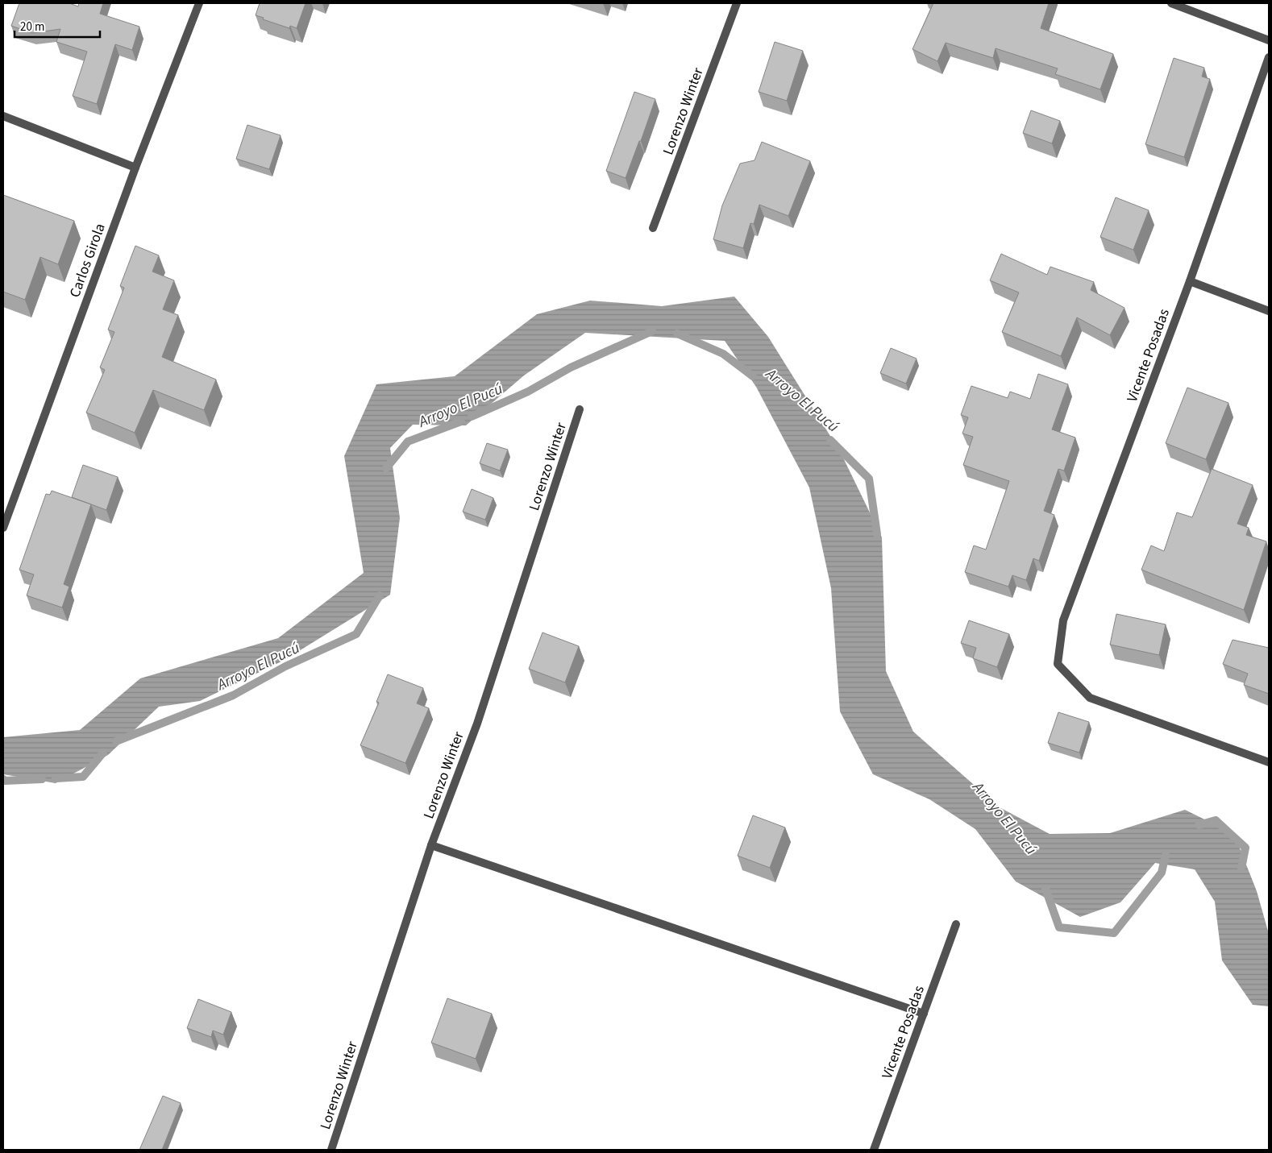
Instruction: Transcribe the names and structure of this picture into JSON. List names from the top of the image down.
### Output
{
  "streets": {
    "street": ["Lorenzo Winter", "Carlos Girola", "Vicente Posadas"]
  },
  "water": ["Arroyo El Pucú"],
  "scale_bar": "20 m"
}
